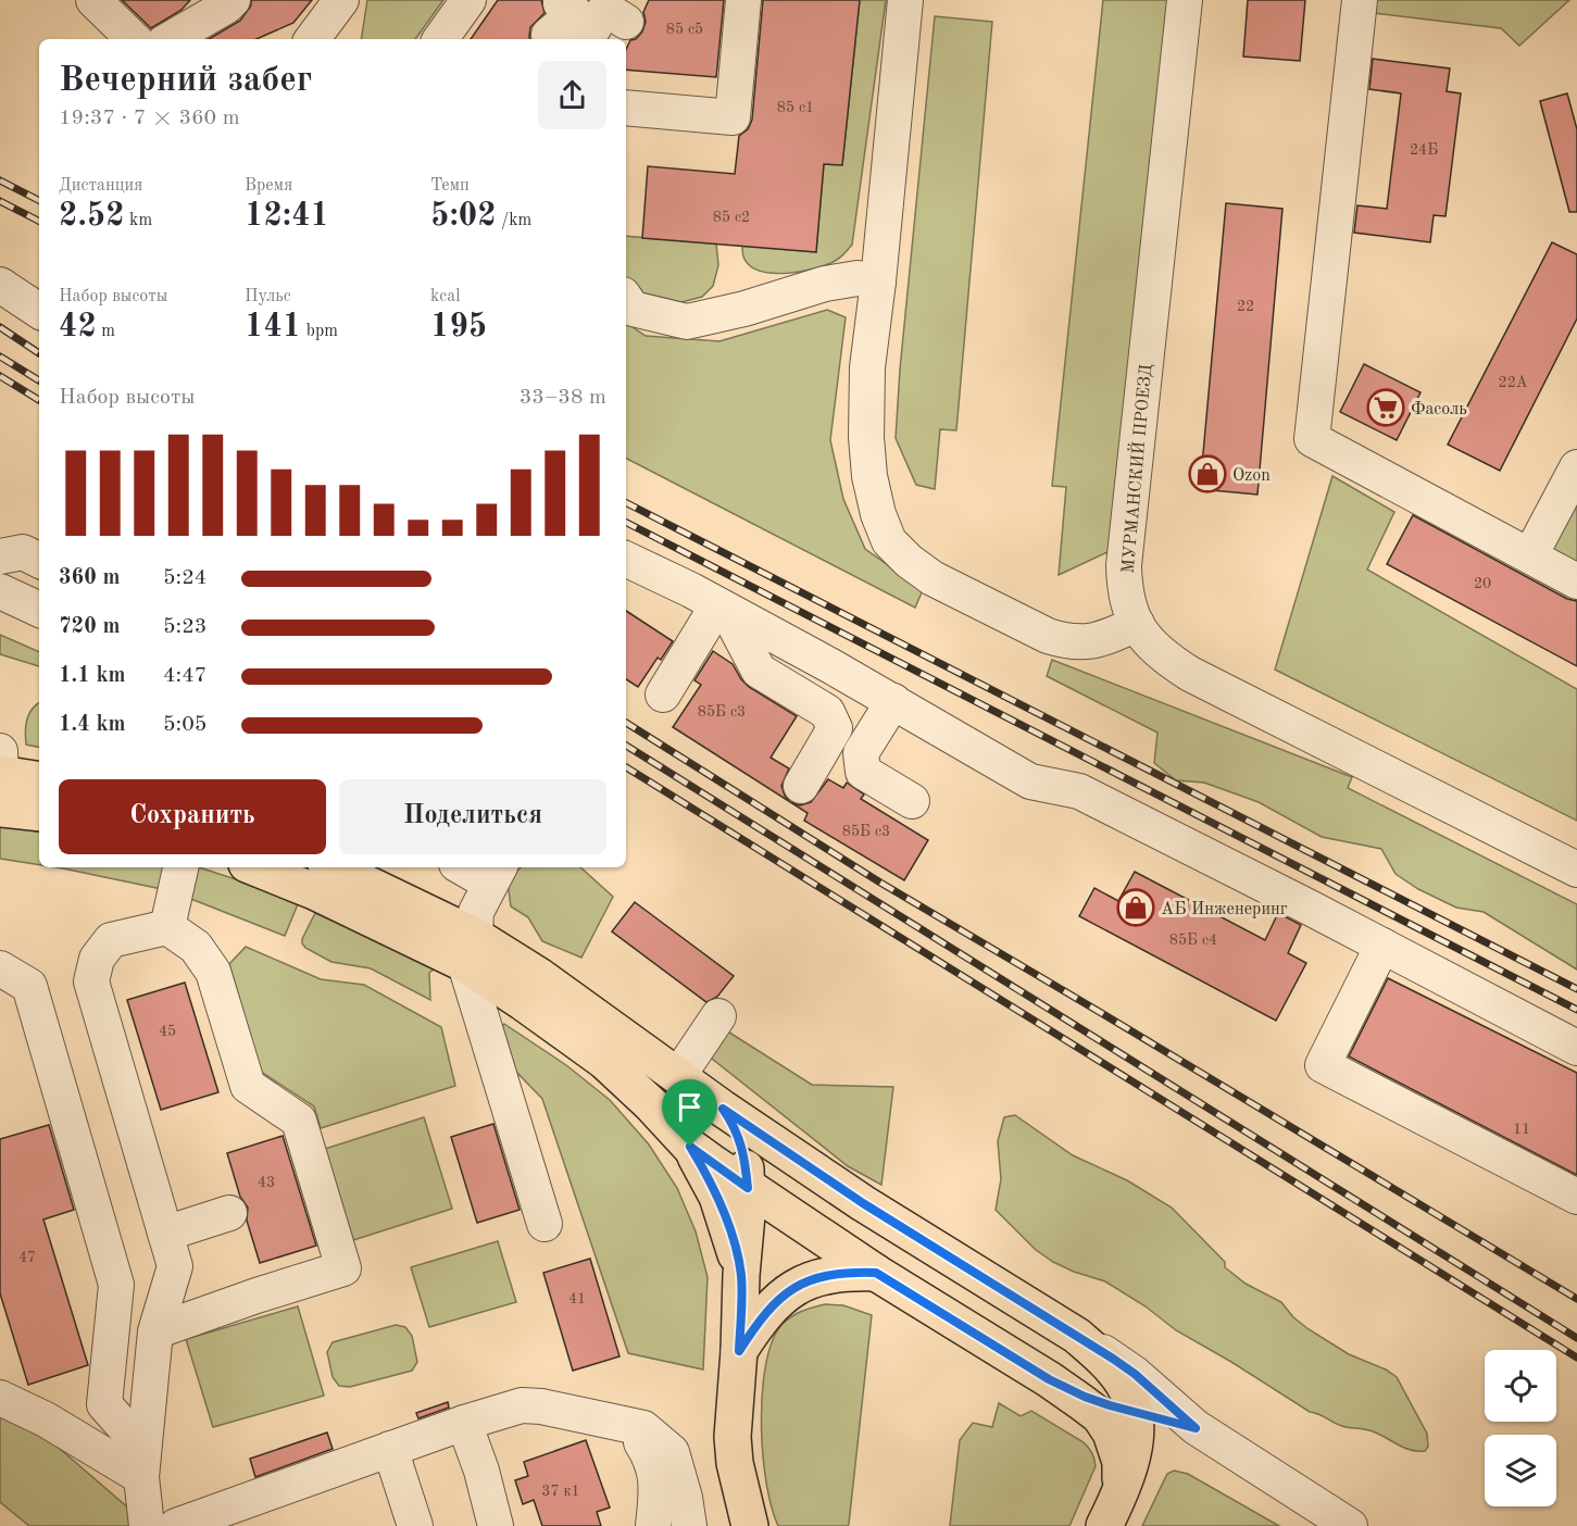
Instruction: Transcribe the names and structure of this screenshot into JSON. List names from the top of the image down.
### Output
{
  "streets": {
    "street": ["МУРМАНСКИЙ ПРОЕЗД"]
  },
  "places": {
    "supermarket": ["Фасоль"],
    "shop": ["Ozon", "АБ Инженеринг"]
  },
  "house_numbers": [
    "85 с5",
    "85 с1",
    "24Б",
    "85 с2",
    "22",
    "22А",
    "20",
    "85Б с3",
    "85Б с3",
    "85Б c4",
    "45",
    "11",
    "43",
    "47",
    "41",
    "37 к1"
  ],
  "page": {
    "heading": ["Вечерний забег", "19:37 · 7 × 360 m"],
    "stats": [
      ["Дистанция", "2.52 km"],
      ["Время", "12:41"],
      ["Темп", "5:02 /km"],
      ["Набор высоты", "42 m"],
      ["Пульс", "141 bpm"],
      ["kcal", "195"]
    ],
    "chart": ["Набор высоты", "33–38 m"],
    "list": [
      {
        "name": "360 m",
        "note": "5:24"
      },
      {
        "name": "720 m",
        "note": "5:23"
      },
      {
        "name": "1.1 km",
        "note": "4:47"
      },
      {
        "name": "1.4 km",
        "note": "5:05"
      }
    ],
    "buttons": ["Сохранить", "Поделиться"]
  }
}
